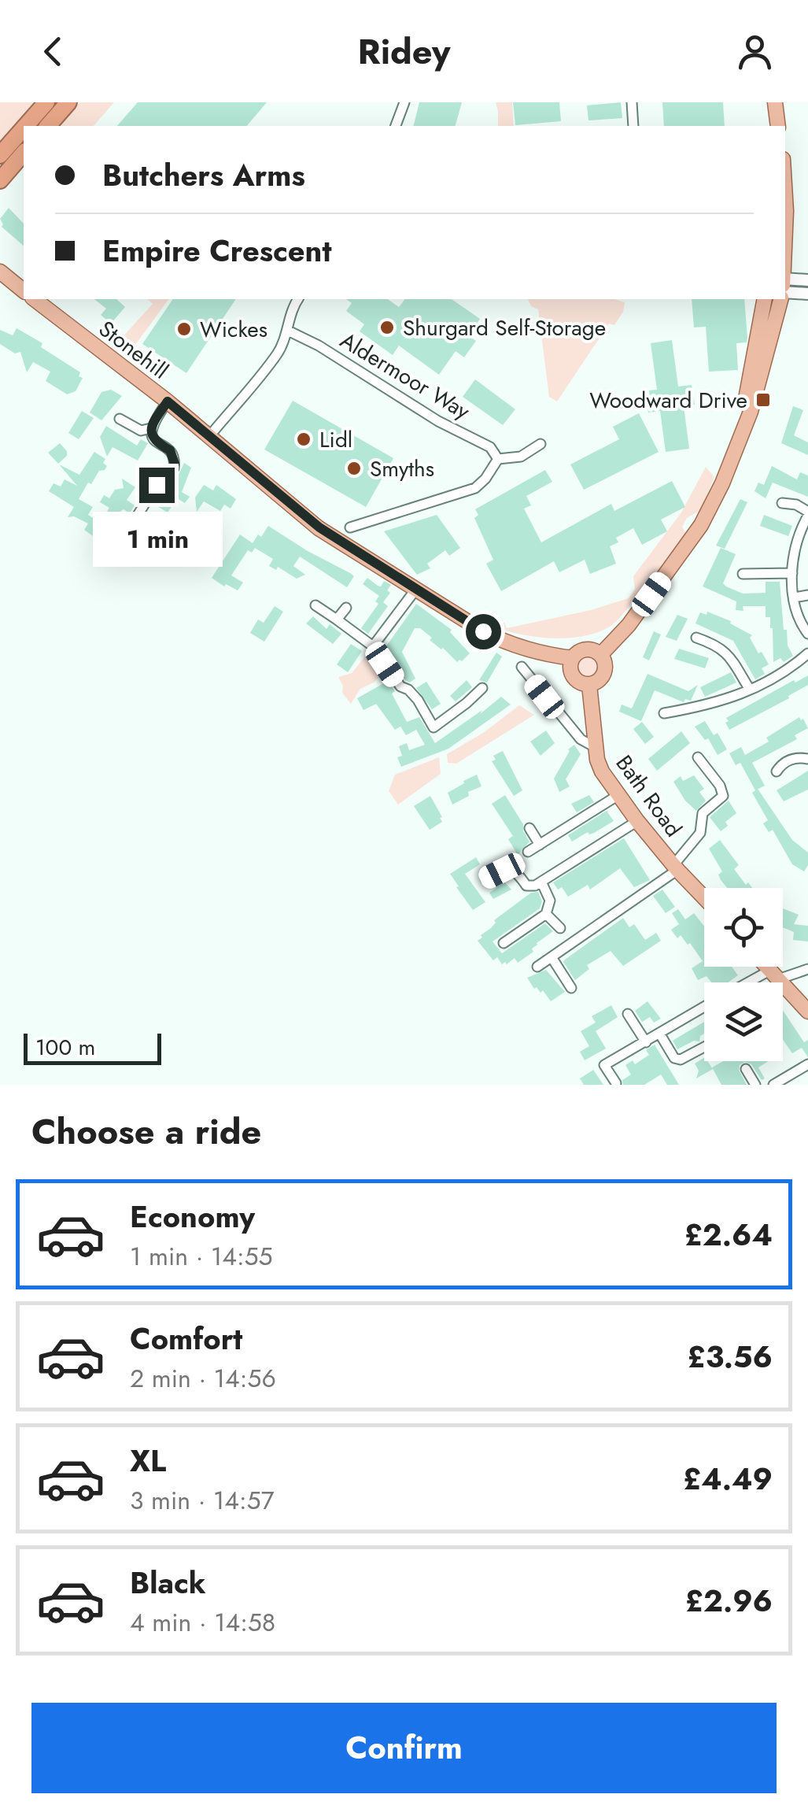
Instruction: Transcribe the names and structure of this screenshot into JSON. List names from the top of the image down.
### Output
{
  "streets": {
    "main road": ["Stonehill", "Bath Road"],
    "street": ["Aldermoor Way"]
  },
  "crossings": [
    ["Stonehill", "Bath Road"]
  ],
  "places": {
    "other": [
      "Shurgard Self-Storage",
      "Wickes",
      "Lidl",
      "Smyths"
    ],
    "transit": ["Woodward Drive"]
  },
  "scale_bar": "100 m",
  "page": {
    "header": "Ridey",
    "banner": ["Butchers Arms", "Empire Crescent"],
    "bubble": "1 min",
    "scale": "100 m",
    "heading": "Choose a ride",
    "list": [
      {
        "name": "Economy",
        "note": "1 min · 14:55",
        "value": "£2.64"
      },
      {
        "name": "Comfort",
        "note": "2 min · 14:56",
        "value": "£3.56"
      },
      {
        "name": "XL",
        "note": "3 min · 14:57",
        "value": "£4.49"
      },
      {
        "name": "Black",
        "note": "4 min · 14:58",
        "value": "£2.96"
      }
    ],
    "buttons": "Confirm"
  }
}
